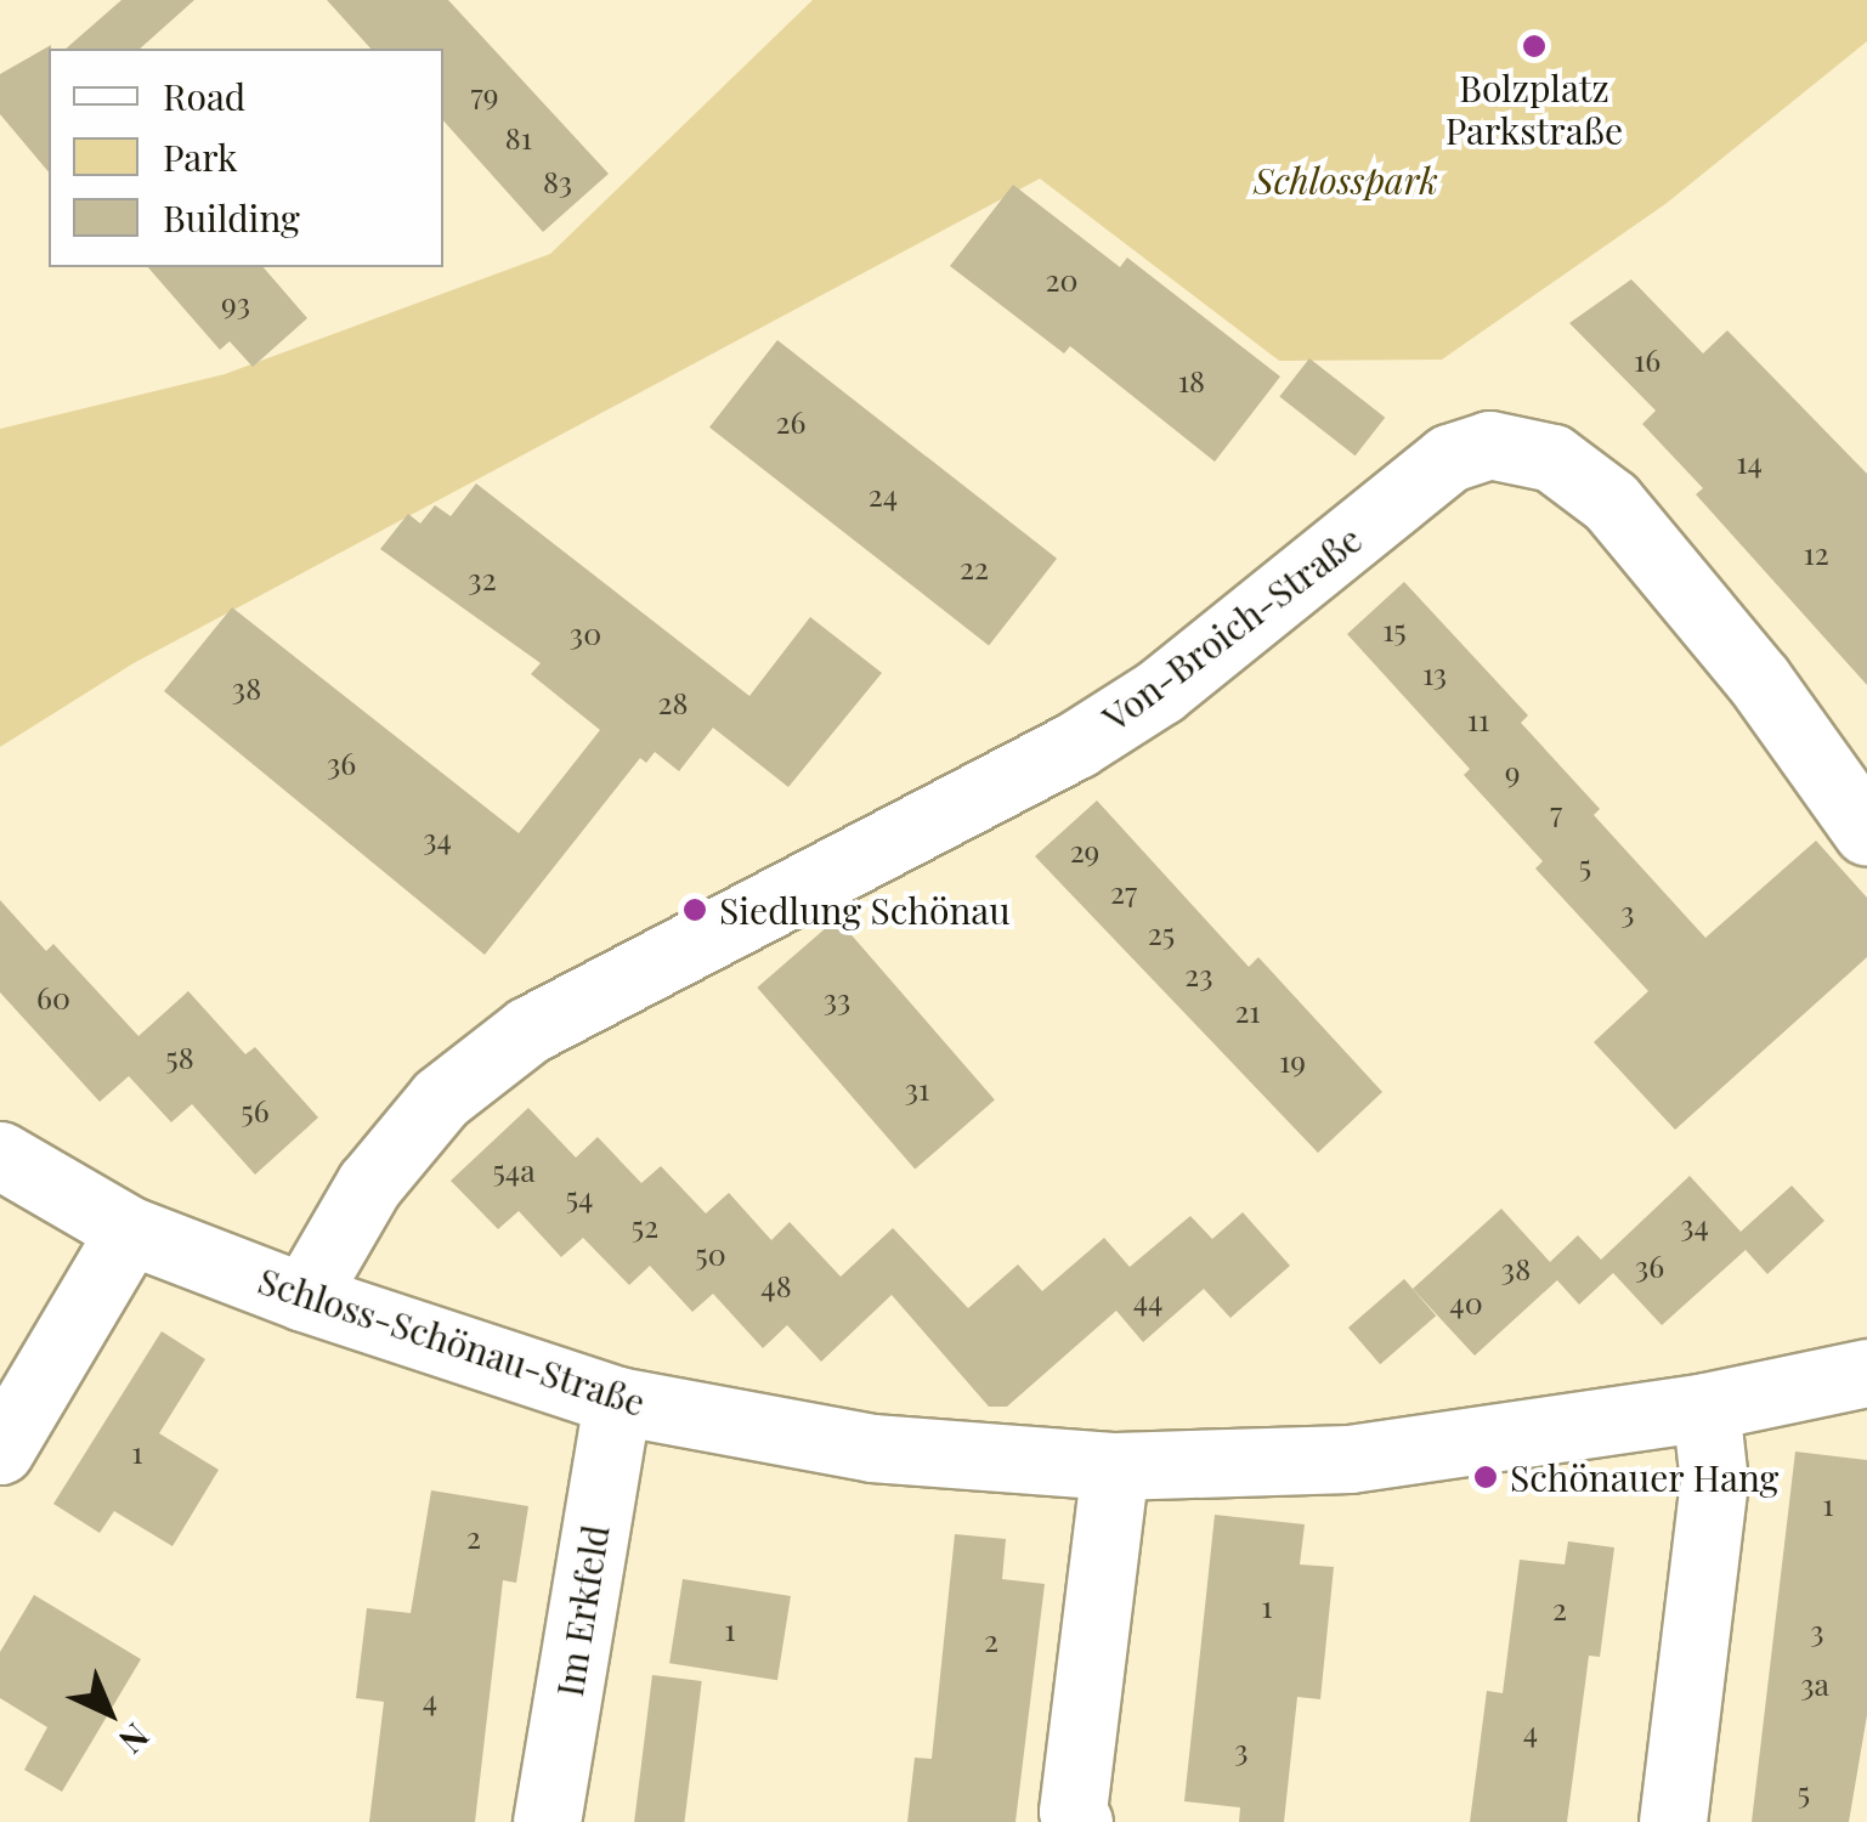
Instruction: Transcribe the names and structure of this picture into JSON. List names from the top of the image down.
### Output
{
  "streets": {
    "street": ["Von-Broich-Straße", "Schloss-Schönau-Straße", "Im Erkfeld"]
  },
  "crossings": [
    ["Von-Broich-Straße", "Schloss-Schönau-Straße"],
    ["Schloss-Schönau-Straße", "Im Erkfeld"]
  ],
  "parks": ["Schlosspark"],
  "places": ["Bolzplatz Parkstraße", "Siedlung Schönau", "Schönauer Hang"],
  "house_numbers": [
    "79",
    "81",
    "83",
    "20",
    "93",
    "16",
    "18",
    "26",
    "14",
    "24",
    "12",
    "22",
    "32",
    "15",
    "30",
    "13",
    "38",
    "28",
    "11",
    "36",
    "9",
    "7",
    "34",
    "29",
    "5",
    "27",
    "3",
    "25",
    "23",
    "60",
    "33",
    "21",
    "58",
    "19",
    "31",
    "56",
    "54a",
    "54",
    "34",
    "52",
    "50",
    "36",
    "38",
    "48",
    "44",
    "40",
    "1",
    "1",
    "2",
    "1",
    "2",
    "1",
    "3",
    "2",
    "3a",
    "4",
    "4",
    "3",
    "5"
  ],
  "legend": ["Road", "Park", "Building"],
  "north": "bottom right"
}
